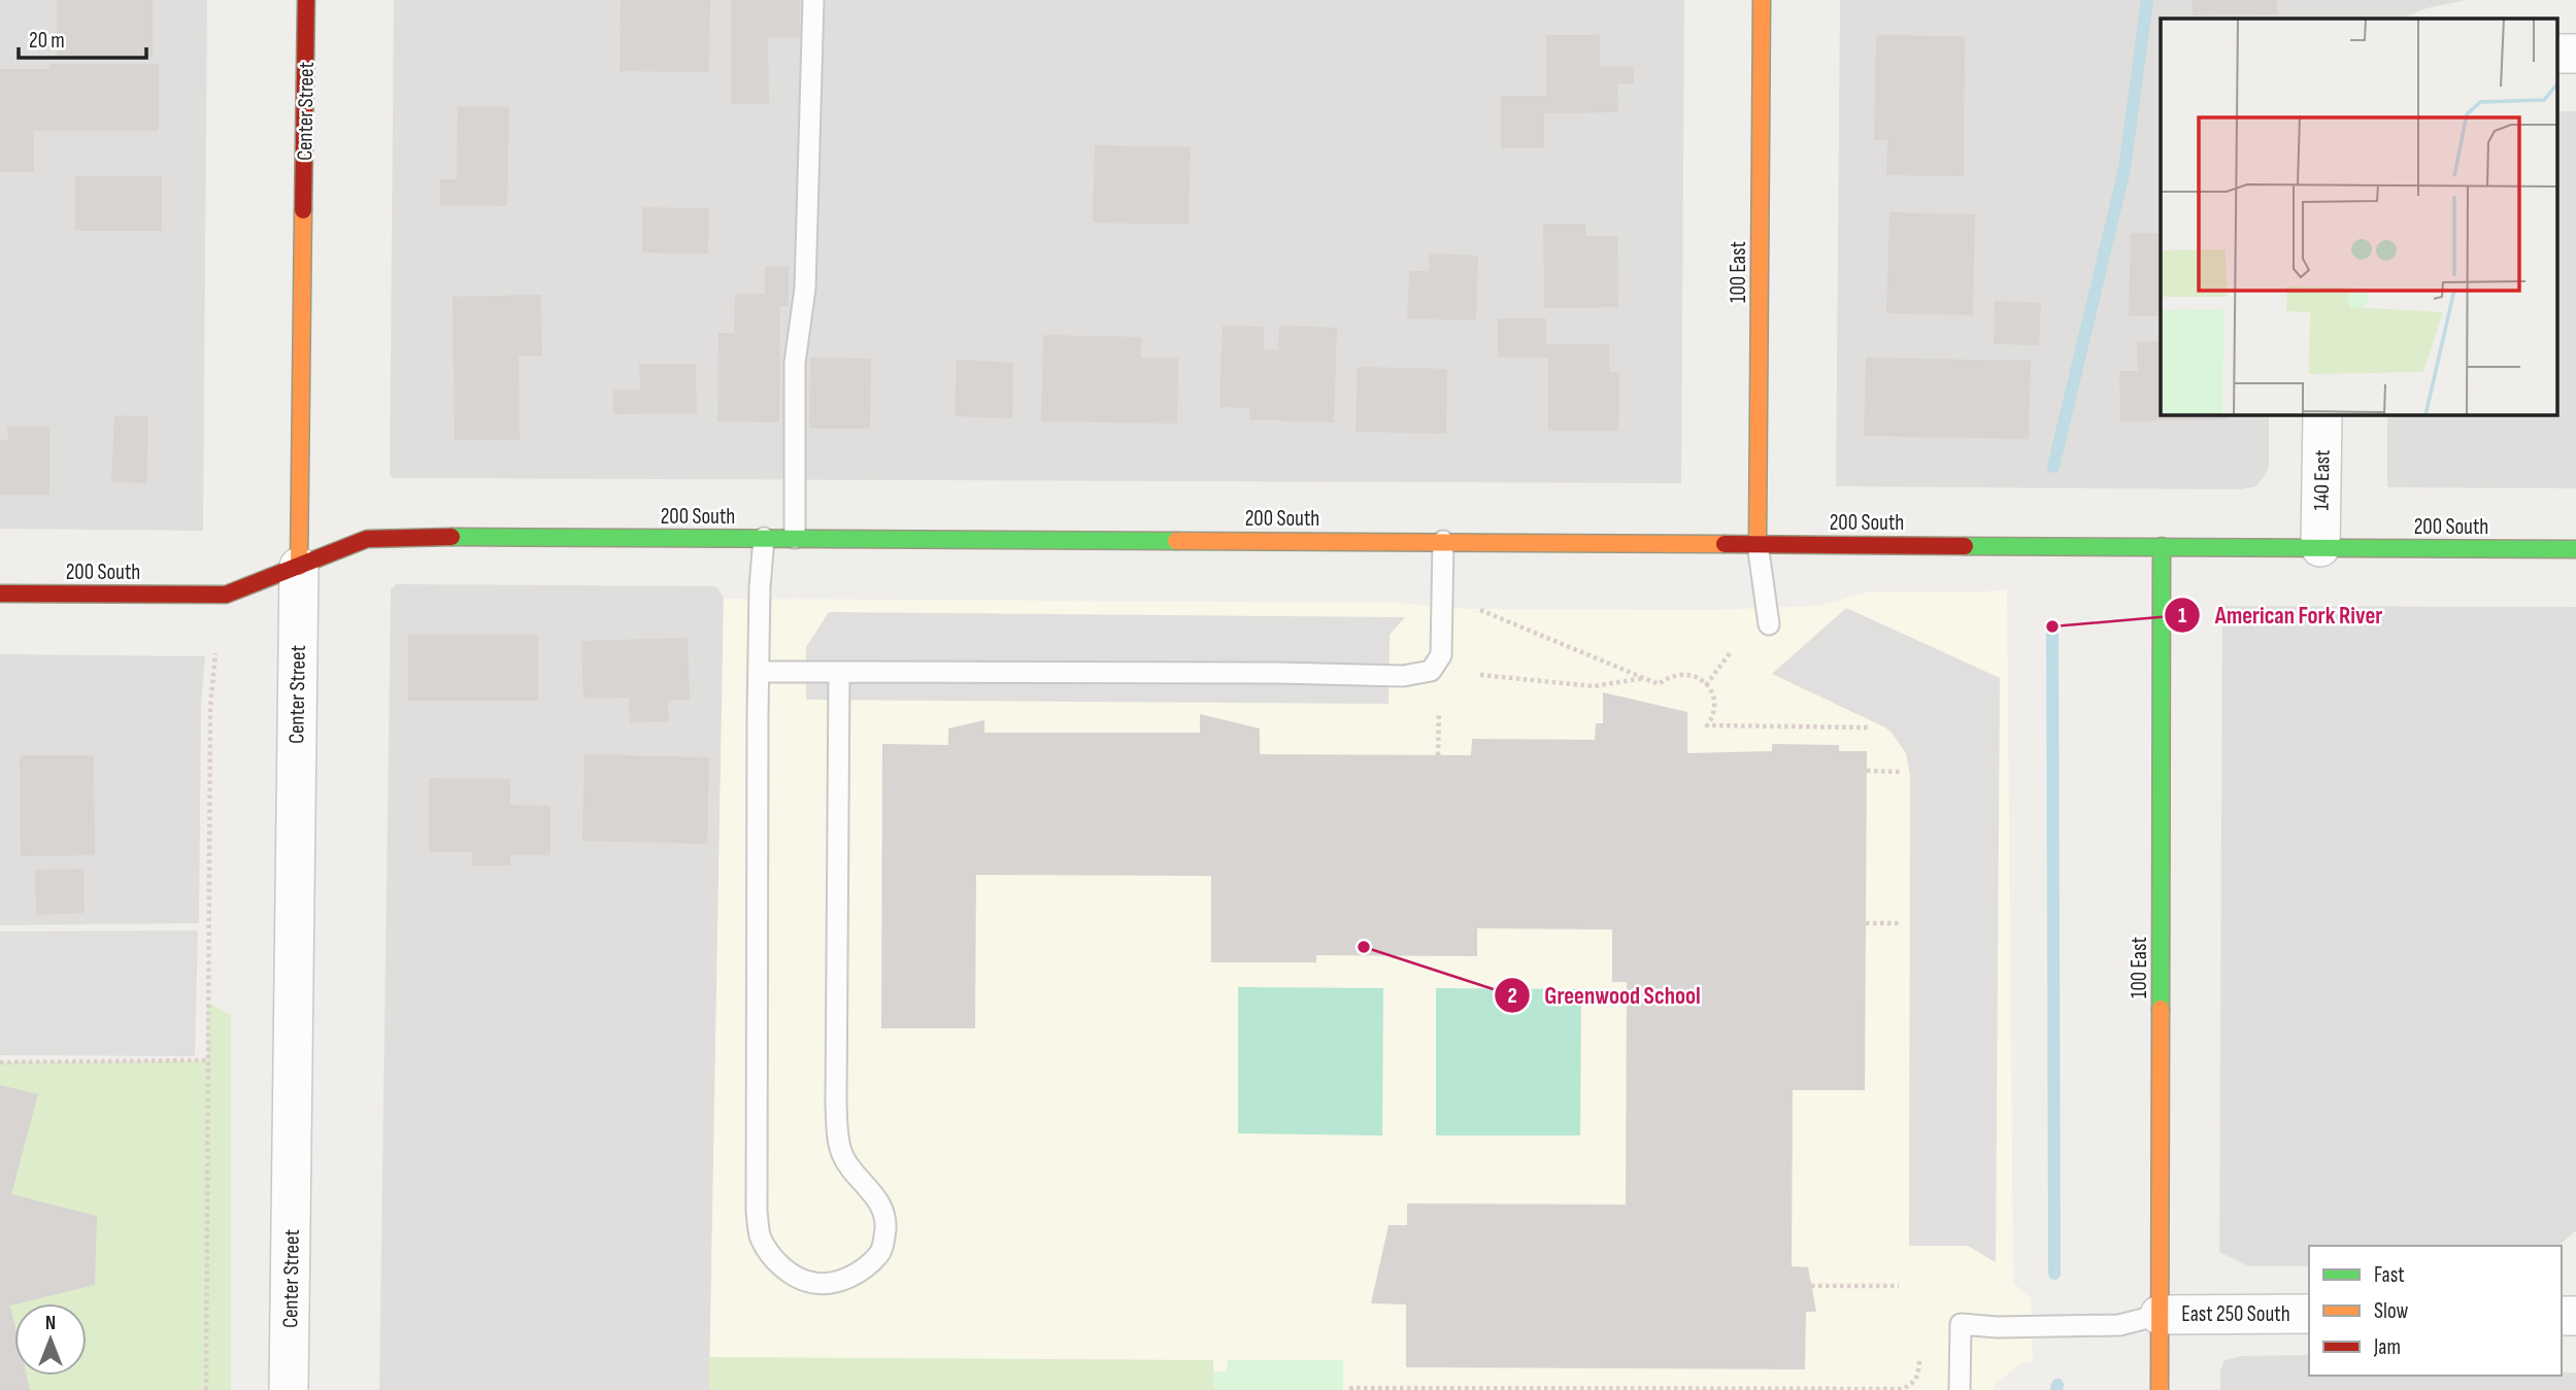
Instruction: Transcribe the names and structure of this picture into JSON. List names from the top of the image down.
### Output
{
  "streets": {
    "street": [
      "Center Street",
      "100 East",
      "140 East",
      "200 South",
      "East 250 South"
    ]
  },
  "crossings": [
    ["Center Street", "200 South"],
    ["100 East", "200 South"],
    ["100 East", "East 250 South"],
    ["140 East", "200 South"]
  ],
  "places": ["American Fork River", "Greenwood School"],
  "legend": ["Fast", "Slow", "Jam"],
  "scale_bar": "20 m",
  "north": "top"
}
